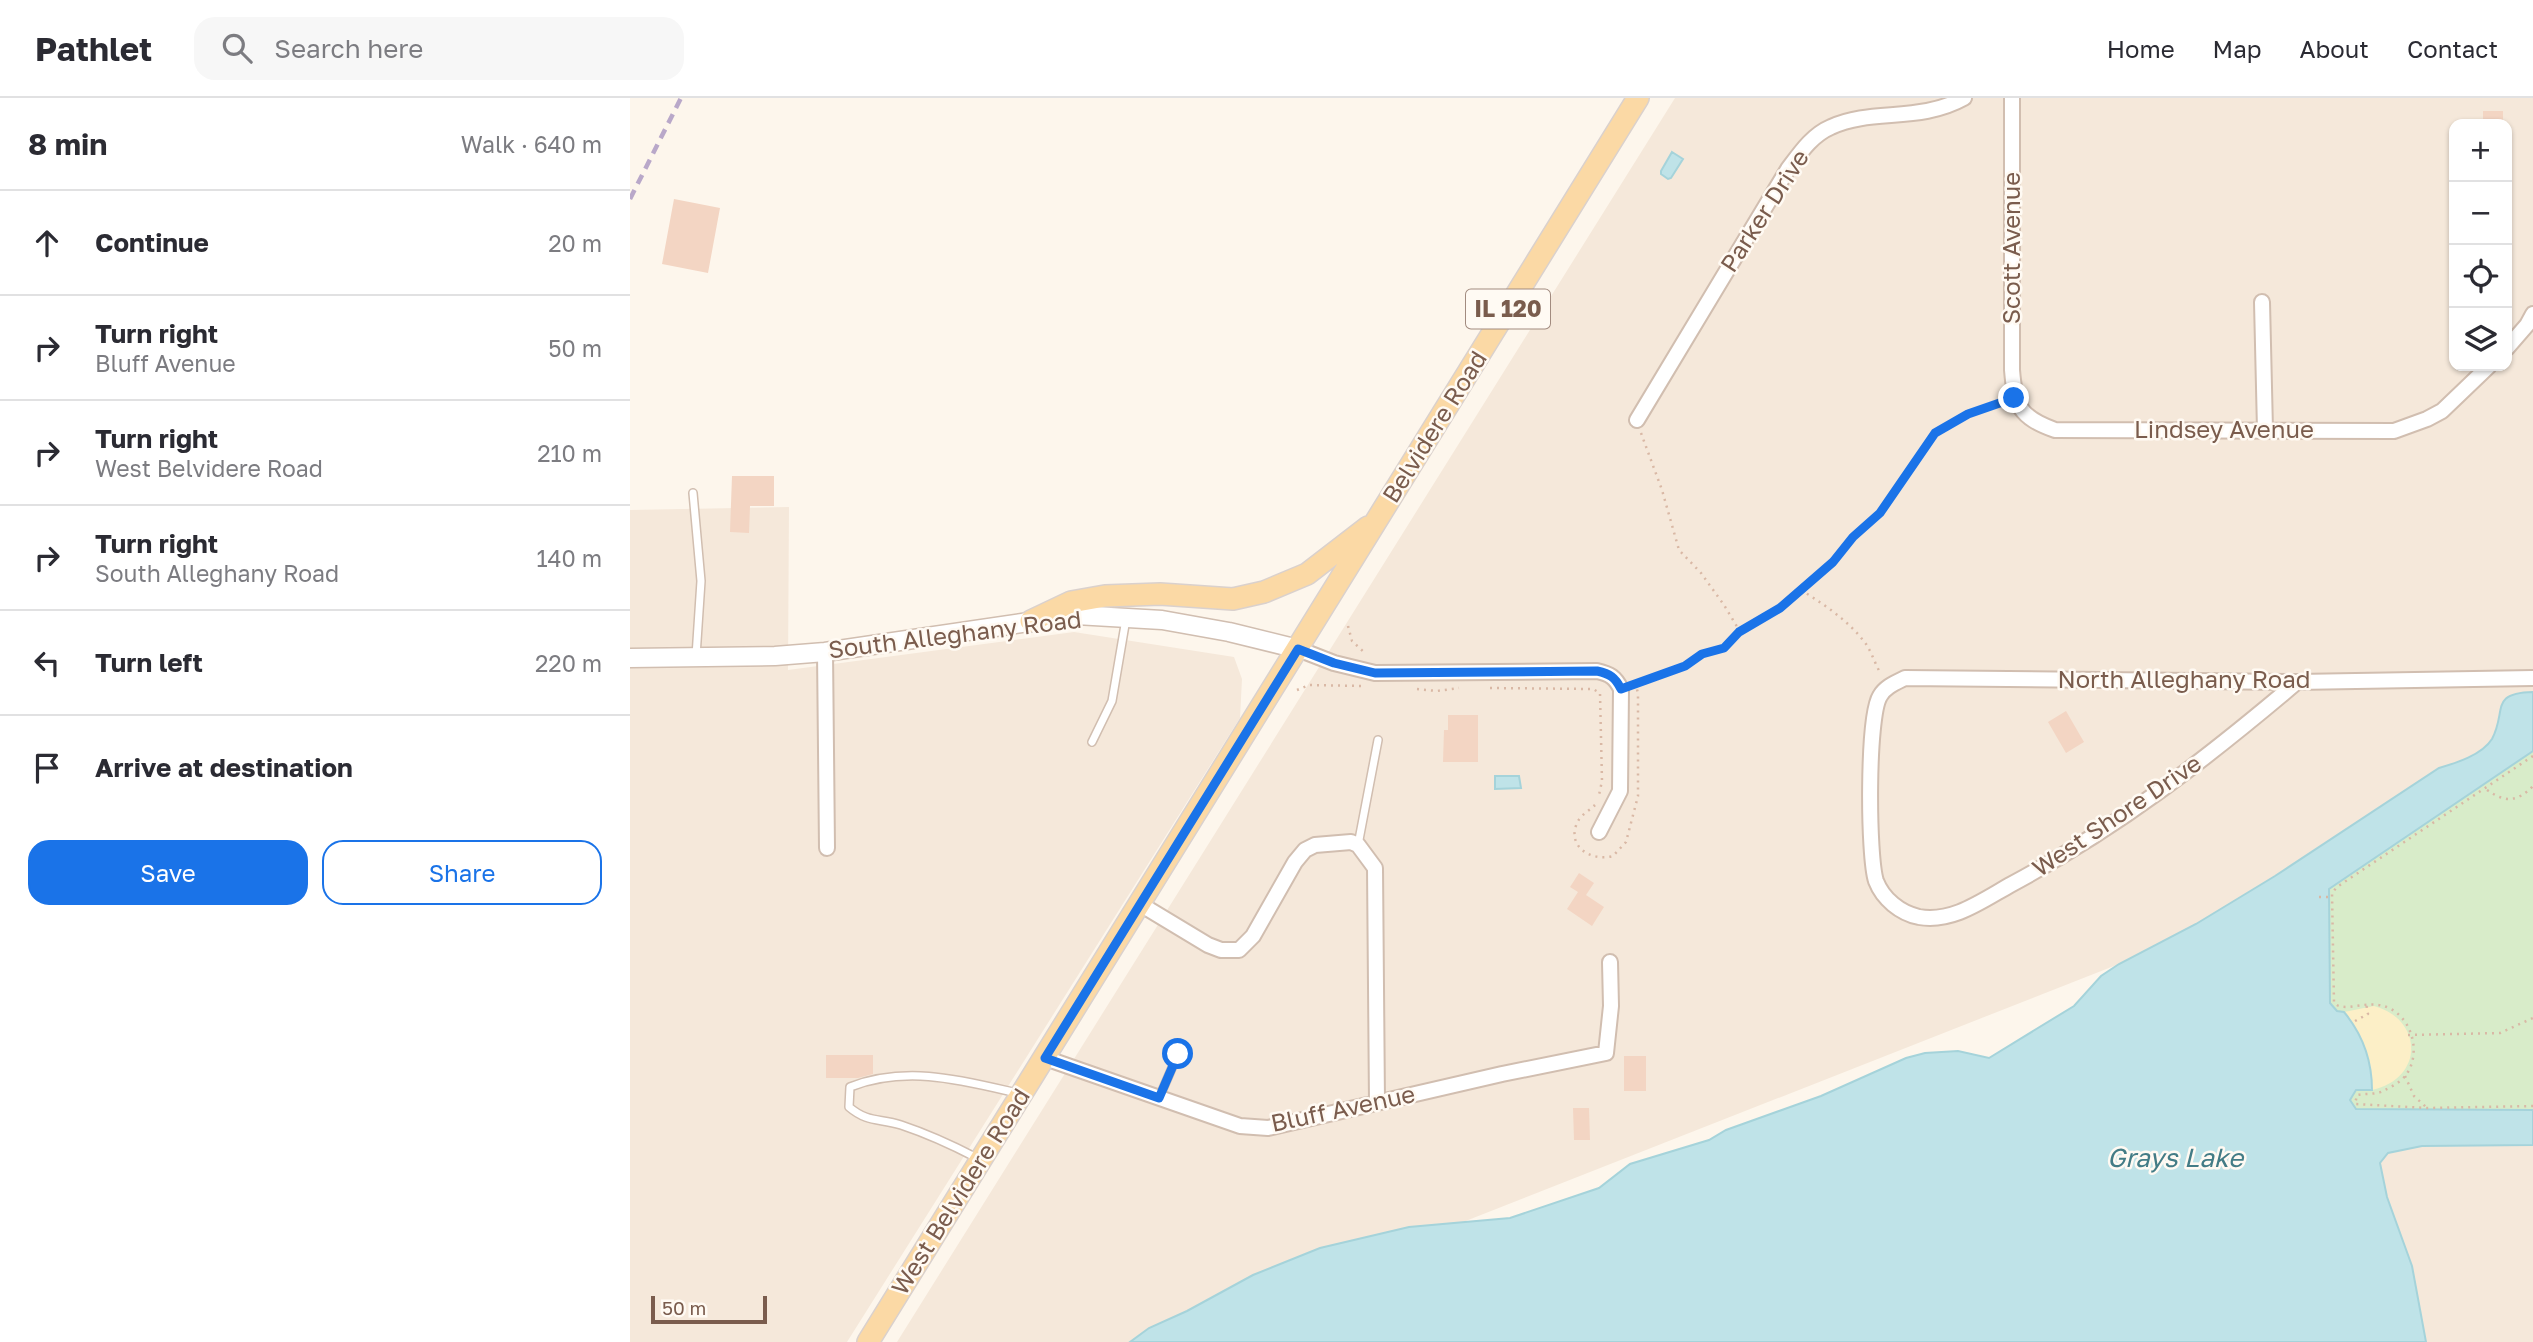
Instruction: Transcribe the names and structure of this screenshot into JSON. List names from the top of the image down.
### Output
{
  "streets": {
    "main road": ["IL 120", "Belvidere Road", "West Belvidere Road"],
    "street": [
      "Parker Drive",
      "Scott Avenue",
      "Lindsey Avenue",
      "South Alleghany Road",
      "North Alleghany Road",
      "West Shore Drive",
      "Bluff Avenue"
    ]
  },
  "crossings": [
    ["Scott Avenue", "Lindsey Avenue"],
    ["Belvidere Road", "South Alleghany Road"],
    ["Belvidere Road", "West Belvidere Road"],
    ["South Alleghany Road", "West Belvidere Road"],
    ["North Alleghany Road", "West Shore Drive"],
    ["Bluff Avenue", "West Belvidere Road"]
  ],
  "water": ["Grays Lake"],
  "scale_bar": "50 m",
  "page": {
    "header": "Pathlet",
    "search": "Search here",
    "nav": [
      "Home",
      "Map",
      "About",
      "Contact"
    ],
    "heading": ["8 min", "Walk · 640 m"],
    "map_buttons": ["+", "−"],
    "list": [
      ["Continue", "20 m"],
      ["Turn right", "Bluff Avenue", "50 m"],
      ["Turn right", "West Belvidere Road", "210 m"],
      ["Turn right", "South Alleghany Road", "140 m"],
      ["Turn left", "220 m"],
      "Arrive at destination"
    ],
    "buttons": ["Save", "Share"],
    "scale": "50 m"
  }
}
